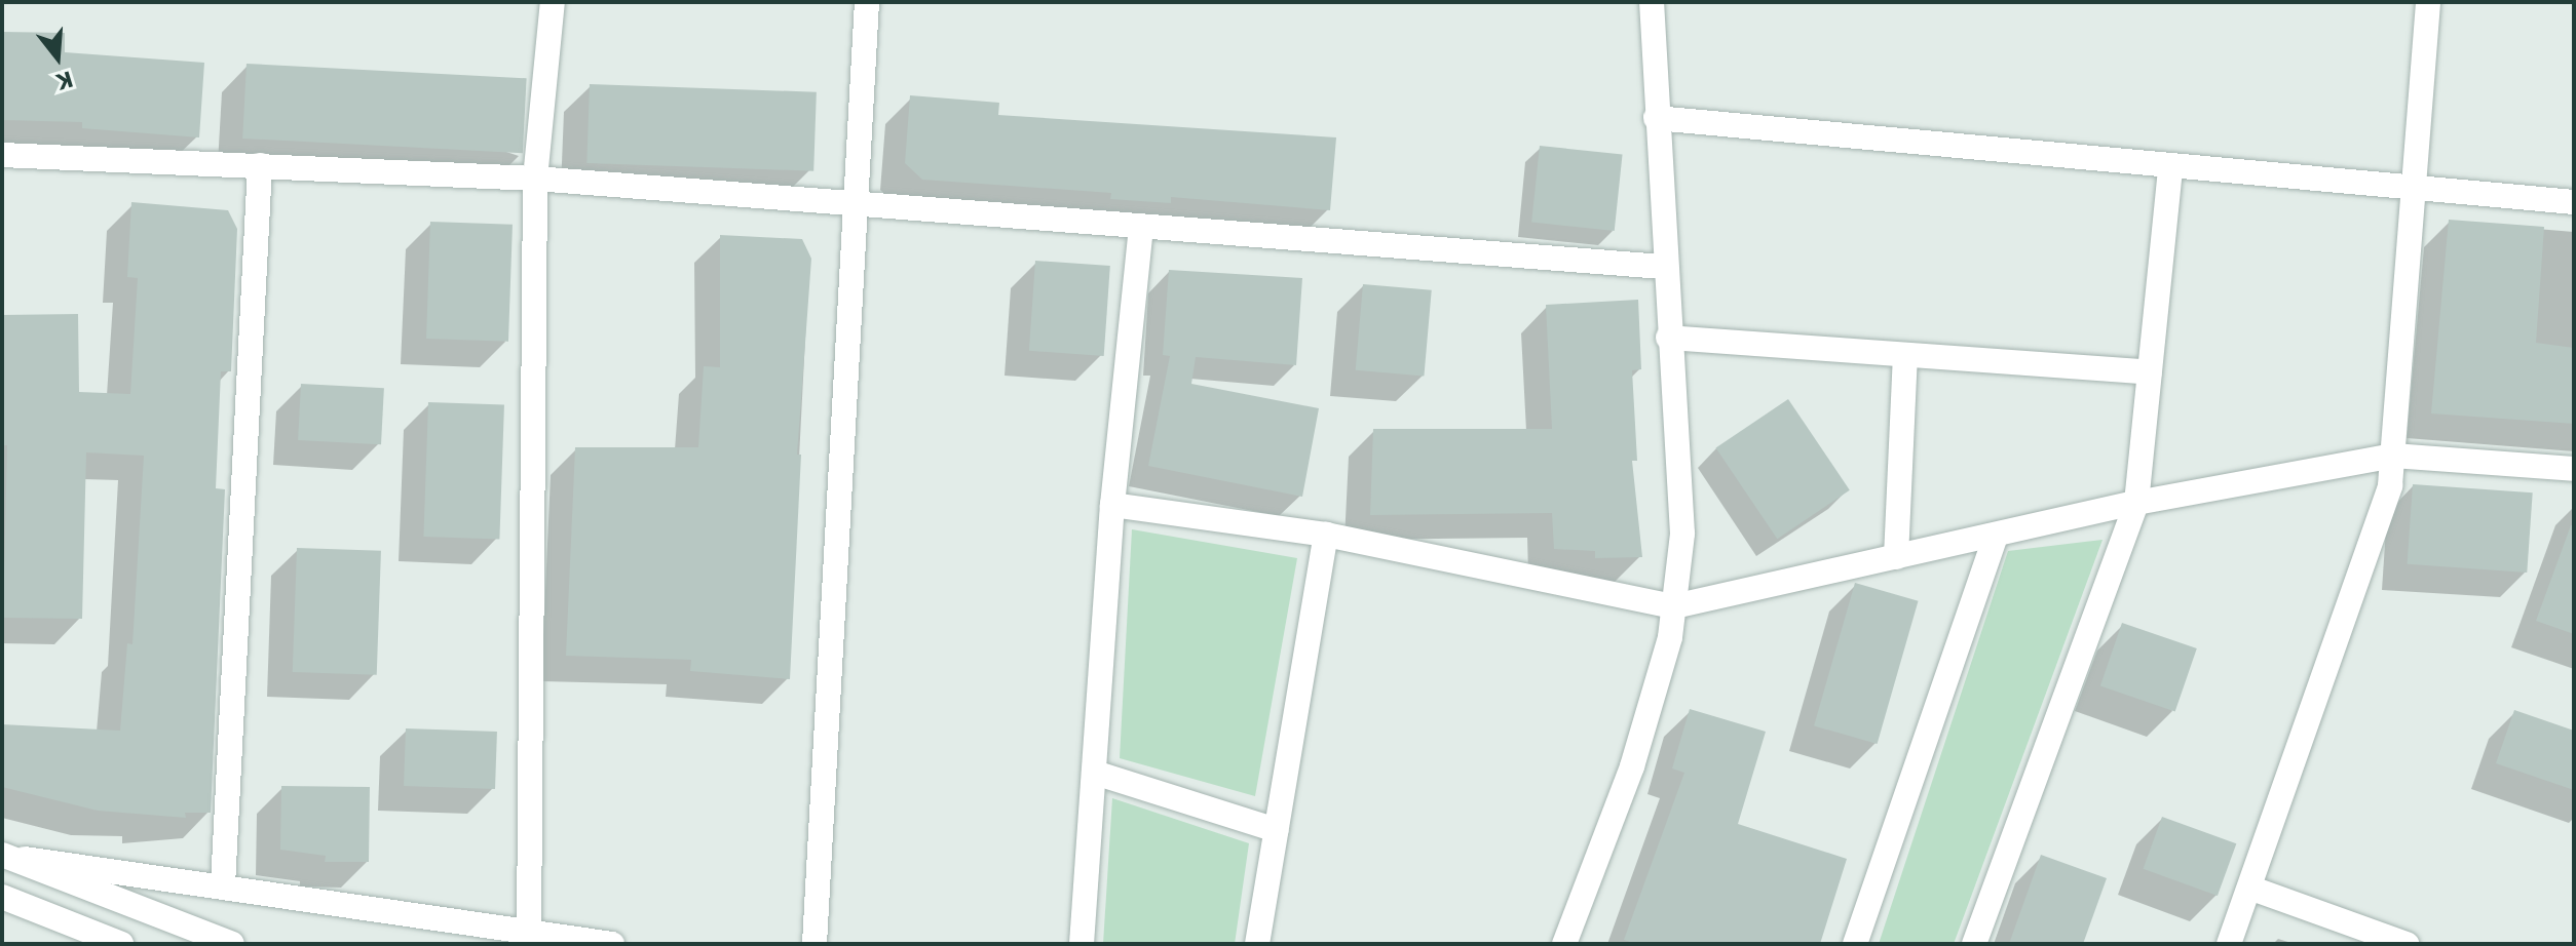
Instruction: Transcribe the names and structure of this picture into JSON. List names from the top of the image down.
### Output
{
  "north": "bottom"
}
